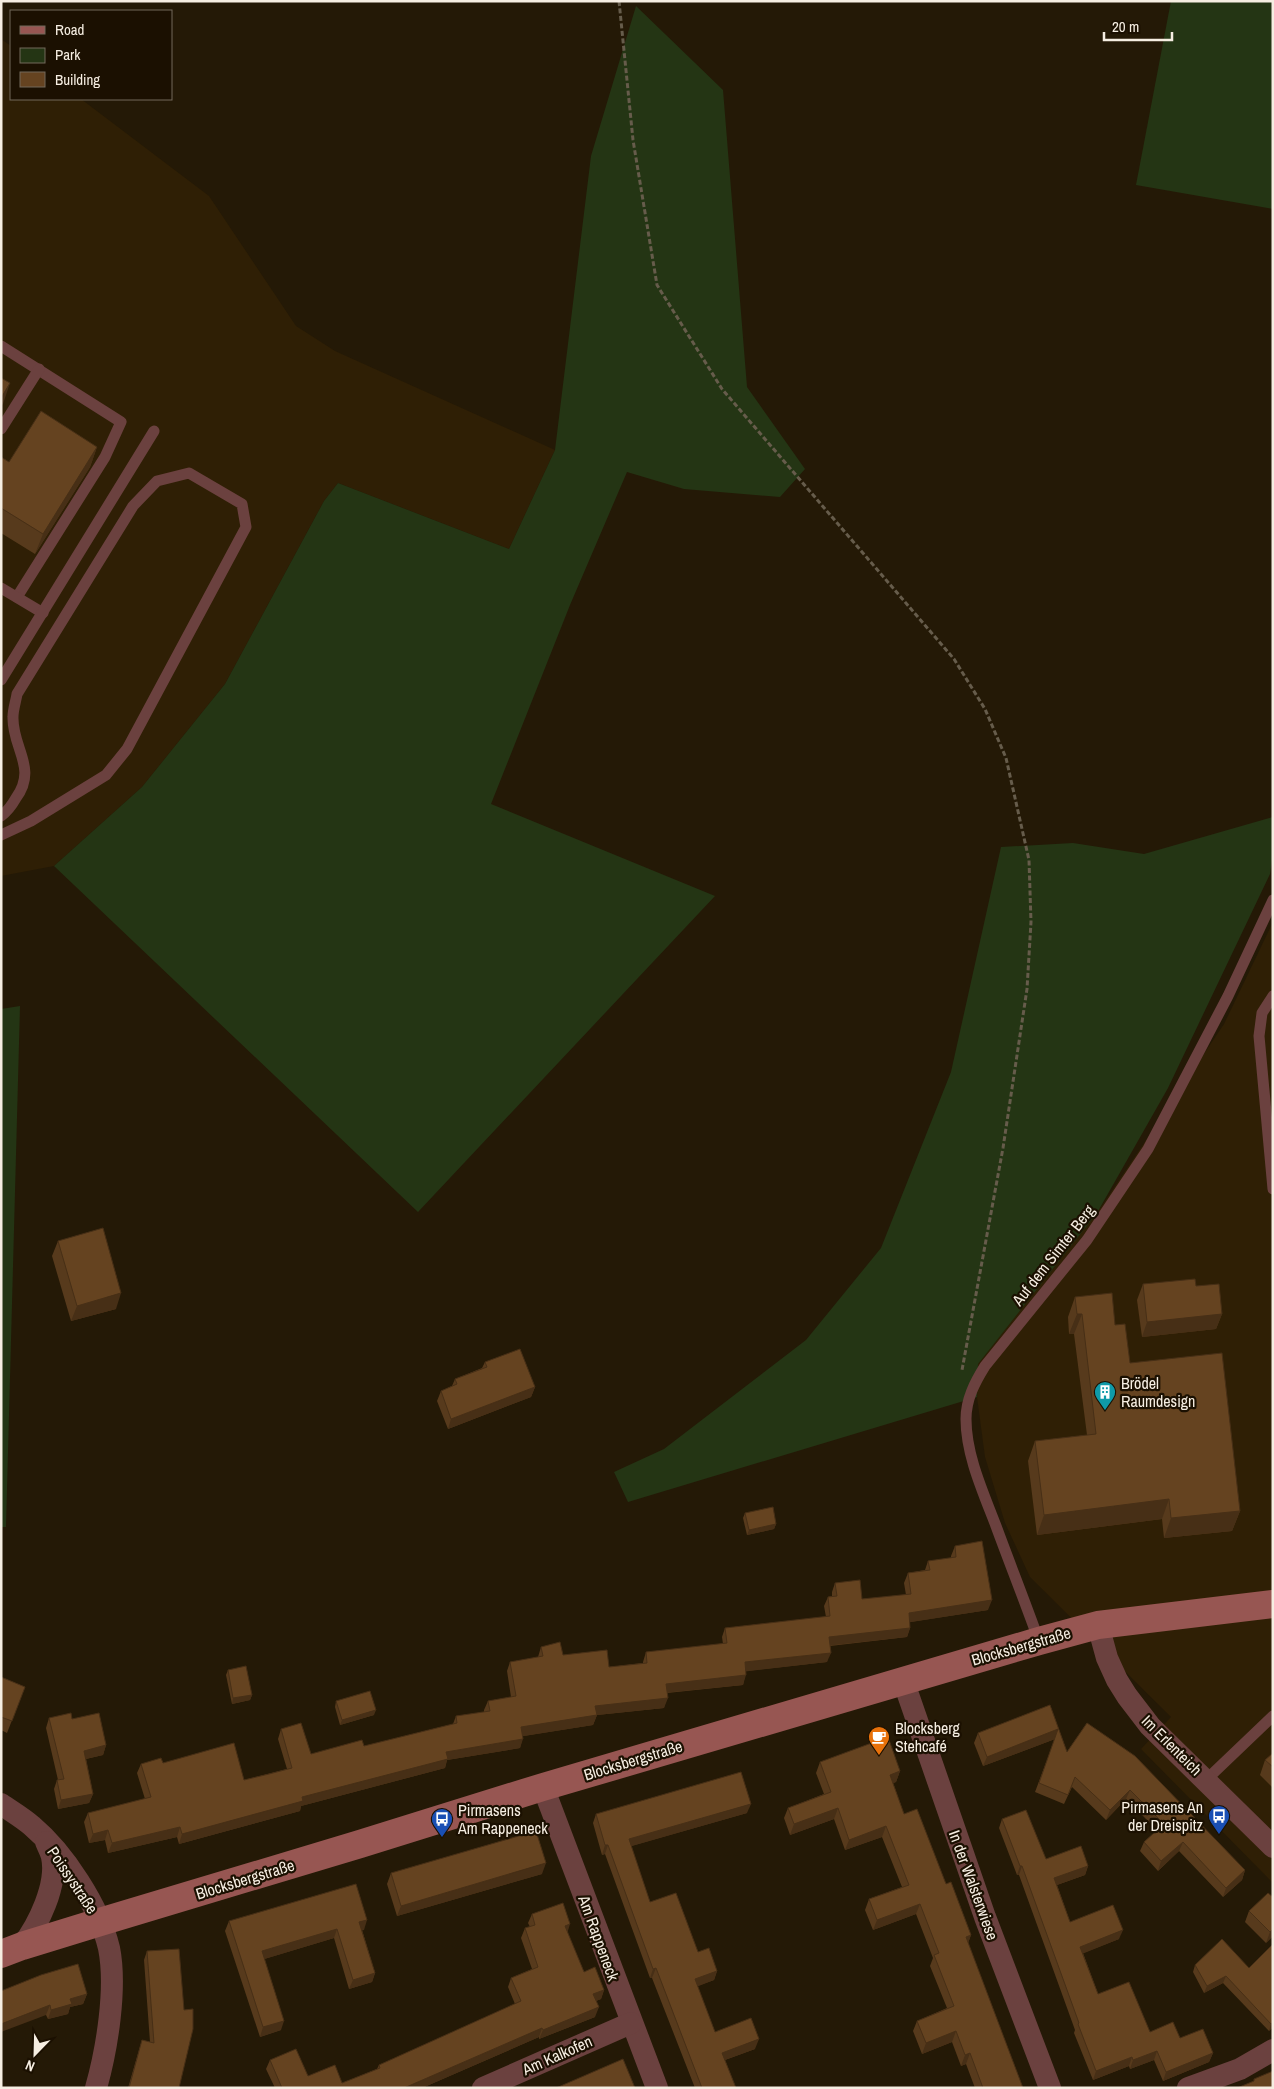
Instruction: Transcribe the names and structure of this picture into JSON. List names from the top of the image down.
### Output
{
  "streets": {
    "main road": ["Blocksbergstraße"],
    "street": [
      "Im Erlenteich",
      "Poissystraße",
      "In der Walsterwiese",
      "Am Rappeneck",
      "Am Kalkofen"
    ],
    "lane": ["Auf dem Simter Berg"]
  },
  "crossings": [
    ["Auf dem Simter Berg", "Blocksbergstraße"],
    ["Blocksbergstraße", "Im Erlenteich"],
    ["Blocksbergstraße", "Poissystraße"],
    ["Blocksbergstraße", "In der Walsterwiese"],
    ["Blocksbergstraße", "Am Rappeneck"],
    ["Am Rappeneck", "Am Kalkofen"]
  ],
  "places": {
    "building": ["Brödel Raumdesign"],
    "cafe": ["Blocksberg Stehcafé"],
    "bus stop": ["Pirmasens An der Dreispitz", "Pirmasens Am Rappeneck"]
  },
  "legend": ["Road", "Park", "Building"],
  "scale_bar": "20 m",
  "north": "bottom left"
}
